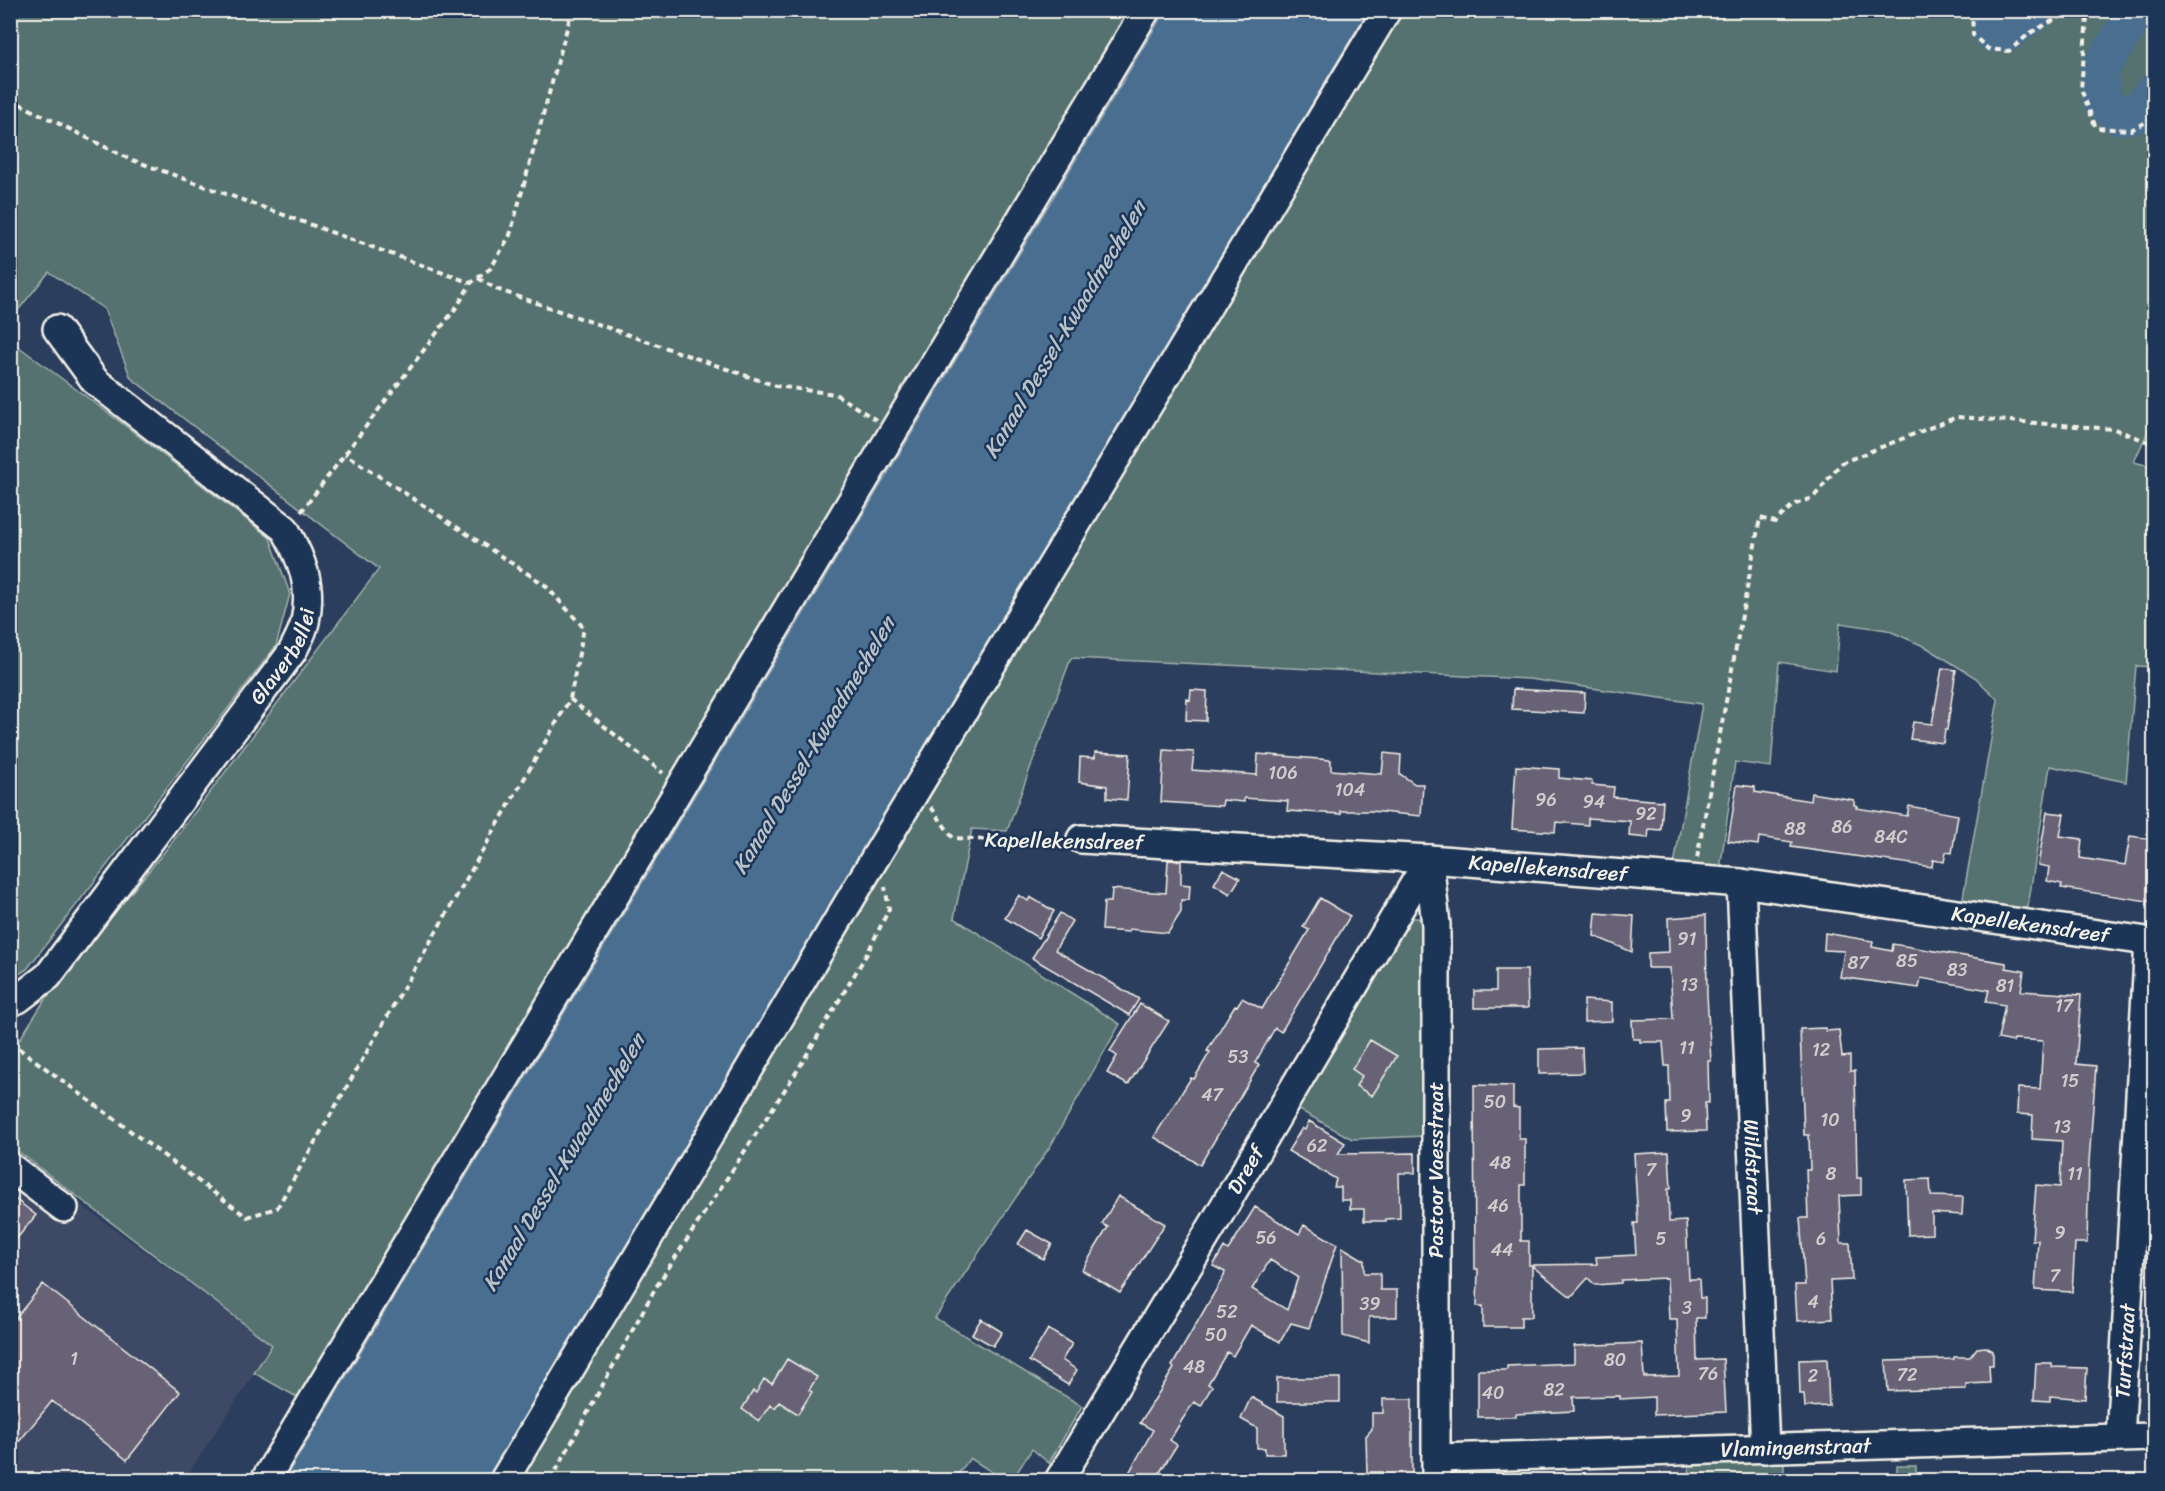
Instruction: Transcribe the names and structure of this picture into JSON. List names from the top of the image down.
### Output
{
  "streets": {
    "street": [
      "Glaverbellei",
      "Kapellekensdreef",
      "Wildstraat",
      "Pastoor Vaesstraat",
      "Dreef",
      "Turfstraat",
      "Vlamingenstraat"
    ]
  },
  "crossings": [
    ["Kapellekensdreef", "Wildstraat"],
    ["Kapellekensdreef", "Pastoor Vaesstraat"],
    ["Kapellekensdreef", "Dreef"],
    ["Kapellekensdreef", "Turfstraat"],
    ["Wildstraat", "Vlamingenstraat"],
    ["Pastoor Vaesstraat", "Dreef"],
    ["Pastoor Vaesstraat", "Vlamingenstraat"],
    ["Turfstraat", "Vlamingenstraat"]
  ],
  "water": ["Kanaal Dessel-Kwaadmechelen"],
  "house_numbers": [
    "106",
    "104",
    "96",
    "94",
    "92",
    "86",
    "88",
    "84C",
    "91",
    "85",
    "87",
    "83",
    "13",
    "81",
    "17",
    "11",
    "12",
    "53",
    "15",
    "47",
    "50",
    "9",
    "10",
    "13",
    "62",
    "48",
    "7",
    "8",
    "11",
    "46",
    "9",
    "56",
    "5",
    "6",
    "44",
    "7",
    "4",
    "39",
    "3",
    "52",
    "50",
    "1",
    "80",
    "48",
    "76",
    "72",
    "2",
    "82",
    "40"
  ]
}
